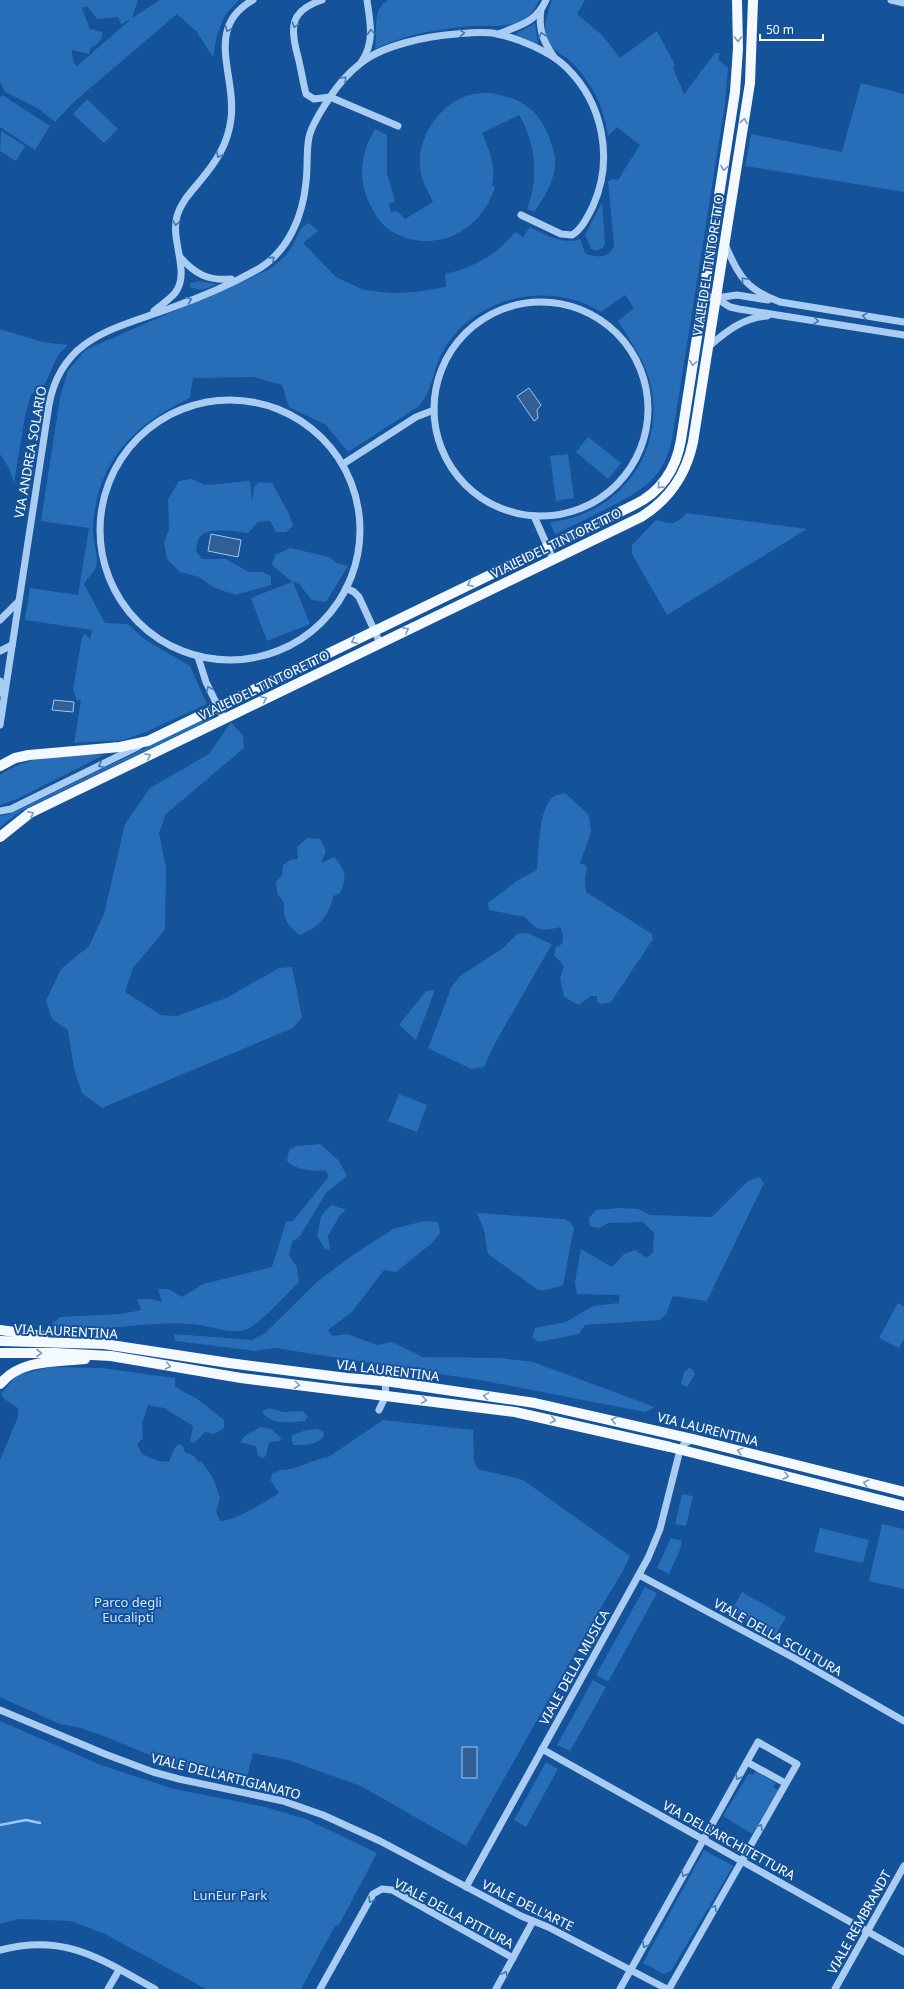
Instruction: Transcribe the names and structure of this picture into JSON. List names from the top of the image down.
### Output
{
  "streets": {
    "main road": ["VIALE DEL TINTORETTO", "VIA LAURENTINA"],
    "street": [
      "VIA ANDREA SOLARIO",
      "VIALE DELLA SCULTURA",
      "VIALE DELLA MUSICA",
      "VIALE DELL'ARTIGIANATO",
      "VIA DELL'ARCHITETTURA",
      "VIALE DELL'ARTE",
      "VIALE DELLA PITTURA",
      "VIALE REMBRANDT"
    ]
  },
  "crossings": [
    ["VIA LAURENTINA", "VIALE DELLA MUSICA"],
    ["VIALE DELLA SCULTURA", "VIALE DELLA MUSICA"],
    ["VIALE DELLA MUSICA", "VIA DELL'ARCHITETTURA"],
    ["VIALE DELLA MUSICA", "VIALE DELL'ARTE"],
    ["VIALE DELL'ARTIGIANATO", "VIALE DELL'ARTE"],
    ["VIA DELL'ARCHITETTURA", "VIALE REMBRANDT"]
  ],
  "parks": ["Parco degli Eucalipti", "LunEur Park"],
  "scale_bar": "50 m"
}
